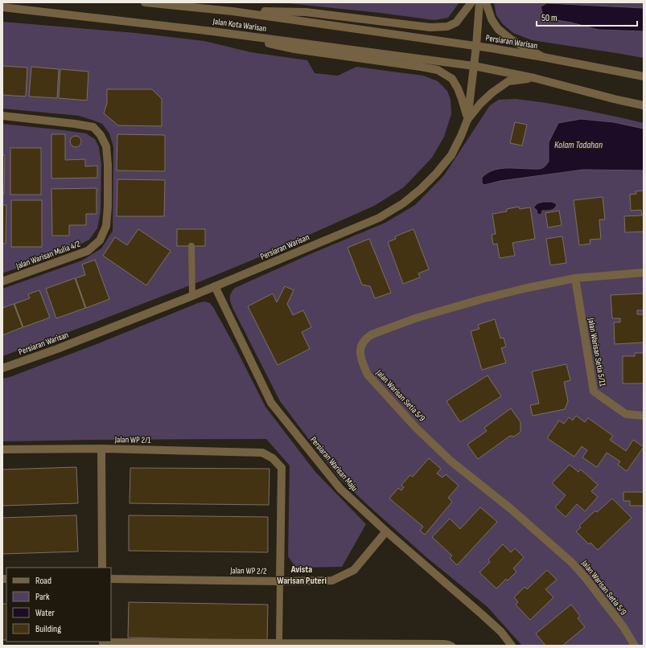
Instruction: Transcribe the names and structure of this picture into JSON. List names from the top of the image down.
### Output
{
  "streets": {
    "street": [
      "Jalan Kota Warisan",
      "Persiaran Warisan",
      "Jalan Warisan Mulia 4/2",
      "Jalan Warisan Setia 5/11",
      "Jalan Warisan Setia 5/9",
      "Jalan WP 2/1",
      "Persiaran Warisan Maju",
      "Jalan WP 2/2"
    ]
  },
  "crossings": [
    ["Jalan Kota Warisan", "Persiaran Warisan"],
    ["Persiaran Warisan", "Persiaran Warisan Maju"],
    ["Jalan Warisan Setia 5/11", "Jalan Warisan Setia 5/9"],
    ["Jalan WP 2/1", "Jalan WP 2/2"],
    ["Persiaran Warisan Maju", "Jalan WP 2/2"]
  ],
  "districts": ["Avista Warisan Puteri"],
  "water": ["Kolam Tadahan"],
  "legend": [
    "Road",
    "Park",
    "Water",
    "Building"
  ],
  "scale_bar": "50 m"
}
